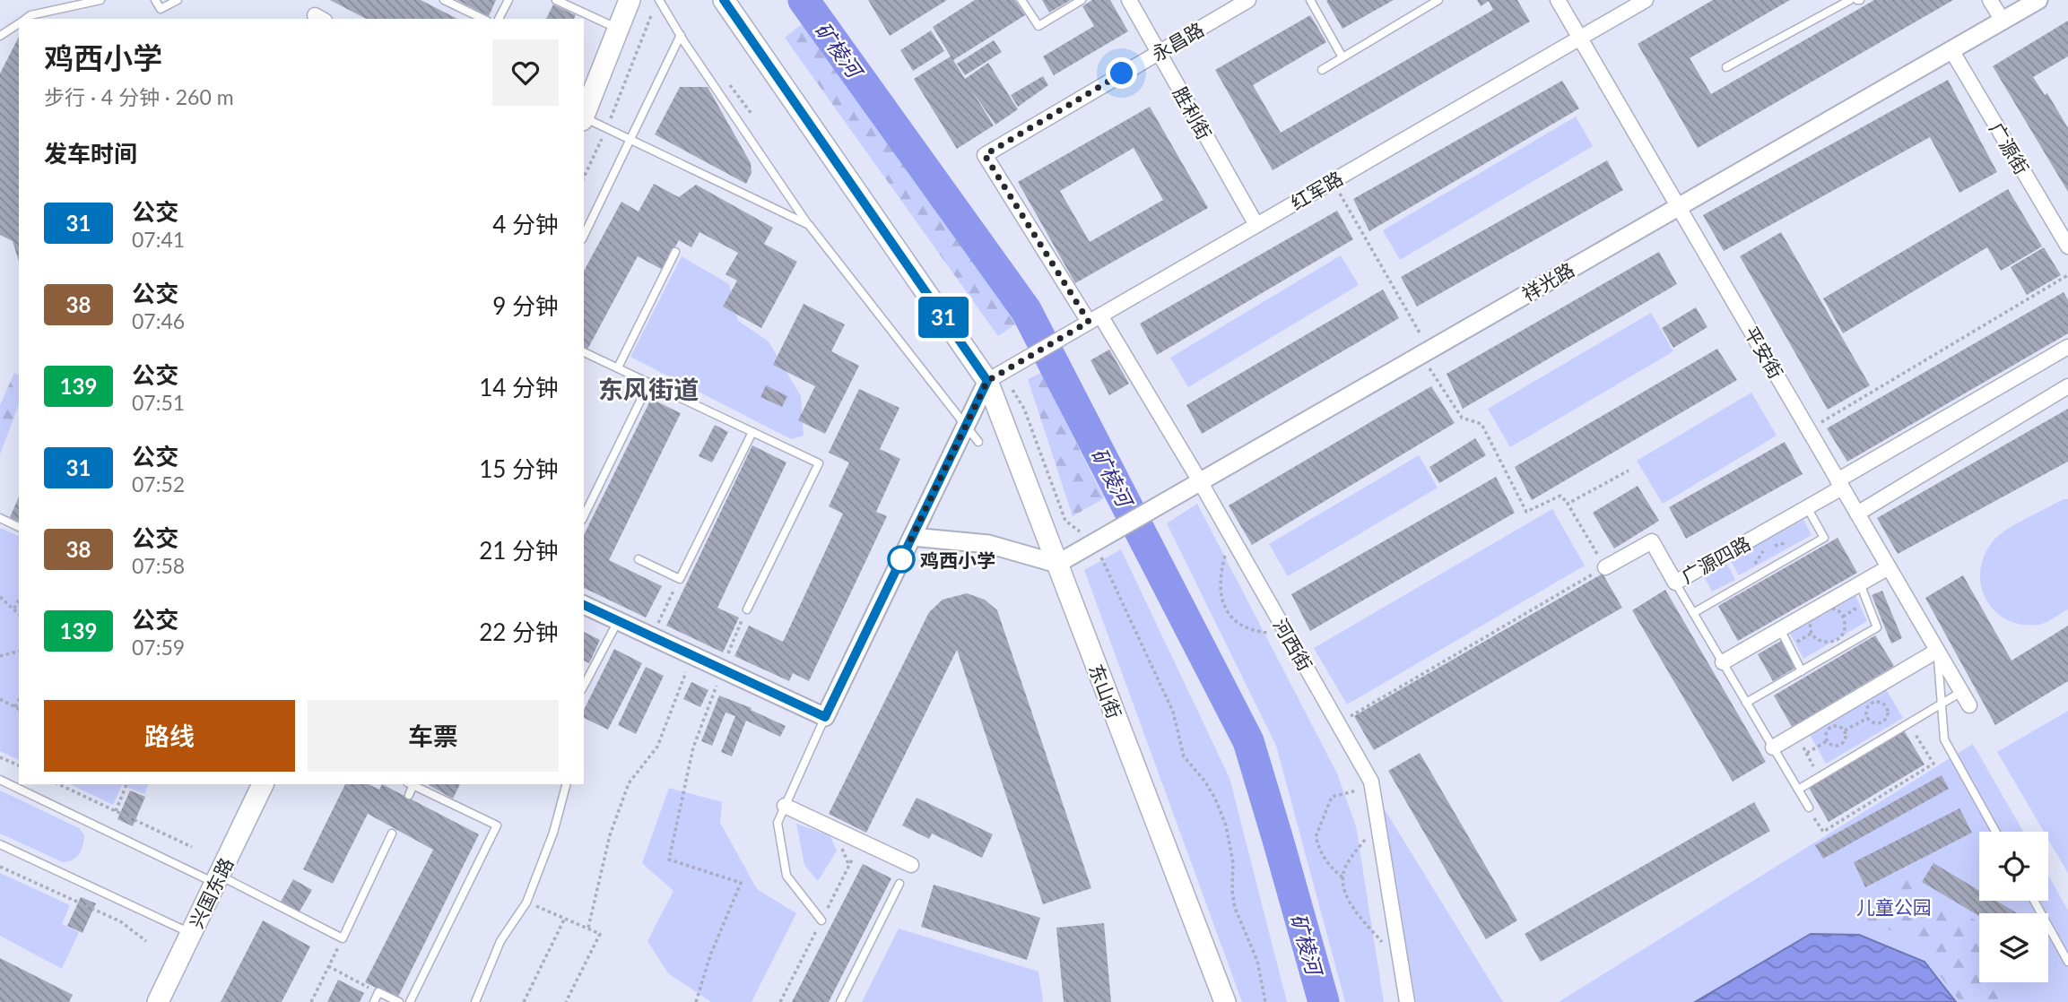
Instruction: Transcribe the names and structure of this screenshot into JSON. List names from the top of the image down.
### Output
{
  "streets": {
    "main road": ["东山街", "兴国东路"],
    "street": [
      "永昌路",
      "胜利街",
      "广源街",
      "红军路",
      "祥光路",
      "平安街",
      "广源四路",
      "河西街"
    ]
  },
  "crossings": [
    ["永昌路", "胜利街"],
    ["永昌路", "红军路"],
    ["永昌路", "河西街"],
    ["胜利街", "红军路"],
    ["广源街", "祥光路"],
    ["红军路", "平安街"],
    ["红军路", "河西街"],
    ["红军路", "东山街"],
    ["祥光路", "平安街"],
    ["祥光路", "河西街"],
    ["祥光路", "东山街"],
    ["平安街", "广源四路"]
  ],
  "districts": ["东风街道"],
  "water": ["矿棱河"],
  "parks": ["儿童公园"],
  "places": ["鸡西小学"],
  "lines": ["bus line 31"],
  "page": {
    "on_map": "31",
    "heading": [
      ["鸡西小学", "步行 · 4 分钟 · 260 m"],
      "发车时间"
    ],
    "list": [
      {
        "mark": "31",
        "name": "公交",
        "note": "07:41",
        "value": "4 分钟"
      },
      {
        "mark": "38",
        "name": "公交",
        "note": "07:46",
        "value": "9 分钟"
      },
      {
        "mark": "139",
        "name": "公交",
        "note": "07:51",
        "value": "14 分钟"
      },
      {
        "mark": "31",
        "name": "公交",
        "note": "07:52",
        "value": "15 分钟"
      },
      {
        "mark": "38",
        "name": "公交",
        "note": "07:58",
        "value": "21 分钟"
      },
      {
        "mark": "139",
        "name": "公交",
        "note": "07:59",
        "value": "22 分钟"
      }
    ],
    "buttons": ["路线", "车票"]
  }
}
